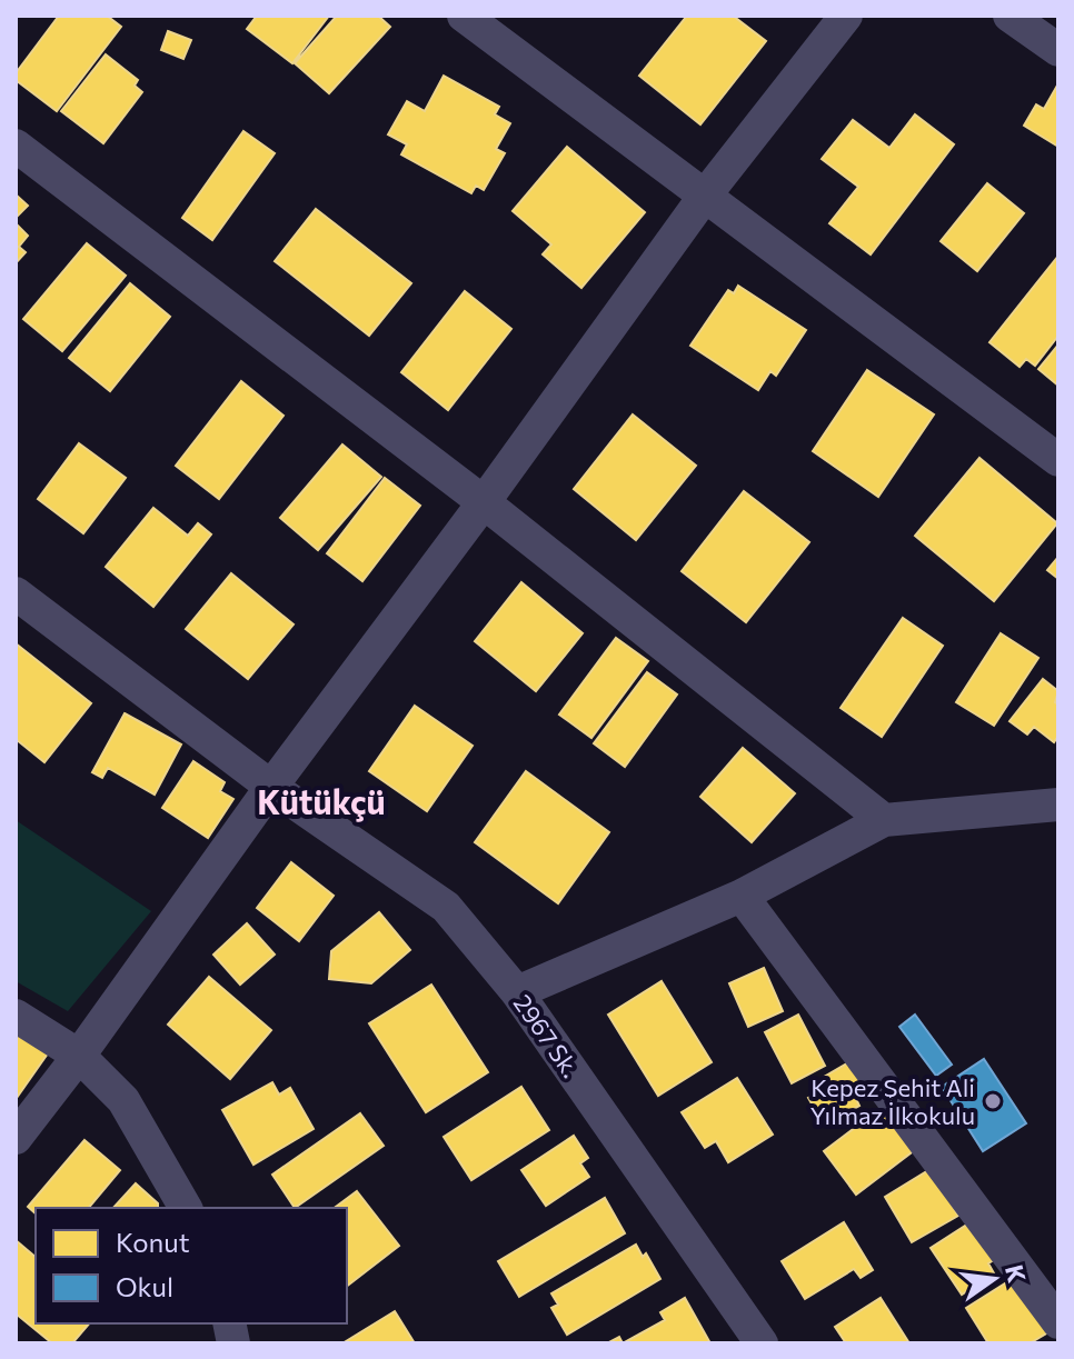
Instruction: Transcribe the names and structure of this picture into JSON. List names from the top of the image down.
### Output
{
  "streets": {
    "street": ["2967 Sk."]
  },
  "districts": ["Kütükçü"],
  "places": ["Kepez Şehit Ali Yılmaz İlkokulu"],
  "legend": ["Konut", "Okul"],
  "north": "right"
}
